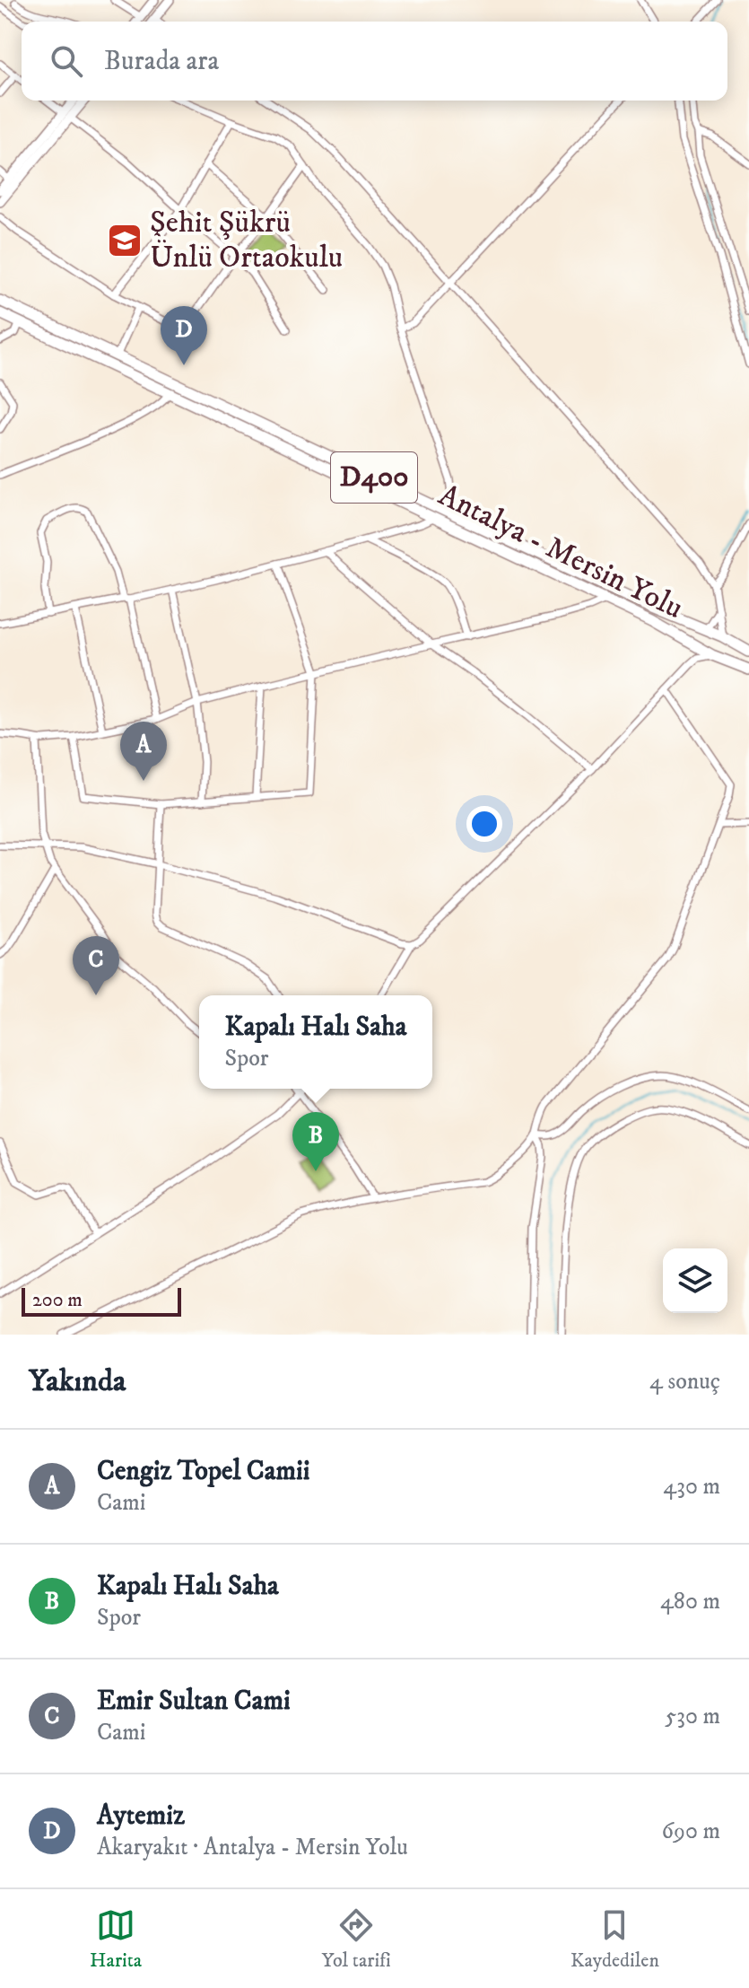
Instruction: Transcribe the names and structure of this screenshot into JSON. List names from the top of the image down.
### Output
{
  "streets": {
    "highway": ["D400", "Antalya - Mersin Yolu"]
  },
  "places": {
    "school or university": ["Şehit Şükrü Ünlü Ortaokulu"]
  },
  "scale_bar": "200 m",
  "page": {
    "search": "Burada ara",
    "pins": [
      "D",
      "A",
      "C",
      "B"
    ],
    "popup": ["Kapalı Halı Saha", "Spor"],
    "scale": "200 m",
    "heading": ["Yakında", "4 sonuç"],
    "list": [
      {
        "mark": "A",
        "name": "Cengiz Topel Camii",
        "note": "Cami",
        "value": "430 m"
      },
      {
        "mark": "B",
        "name": "Kapalı Halı Saha",
        "note": "Spor",
        "value": "480 m"
      },
      {
        "mark": "C",
        "name": "Emir Sultan Cami",
        "note": "Cami",
        "value": "530 m"
      },
      {
        "mark": "D",
        "name": "Aytemiz",
        "note": "Akaryakıt · Antalya - Mersin Yolu",
        "value": "690 m"
      }
    ],
    "nav": ["Harita", "Yol tarifi", "Kaydedilen"]
  }
}
